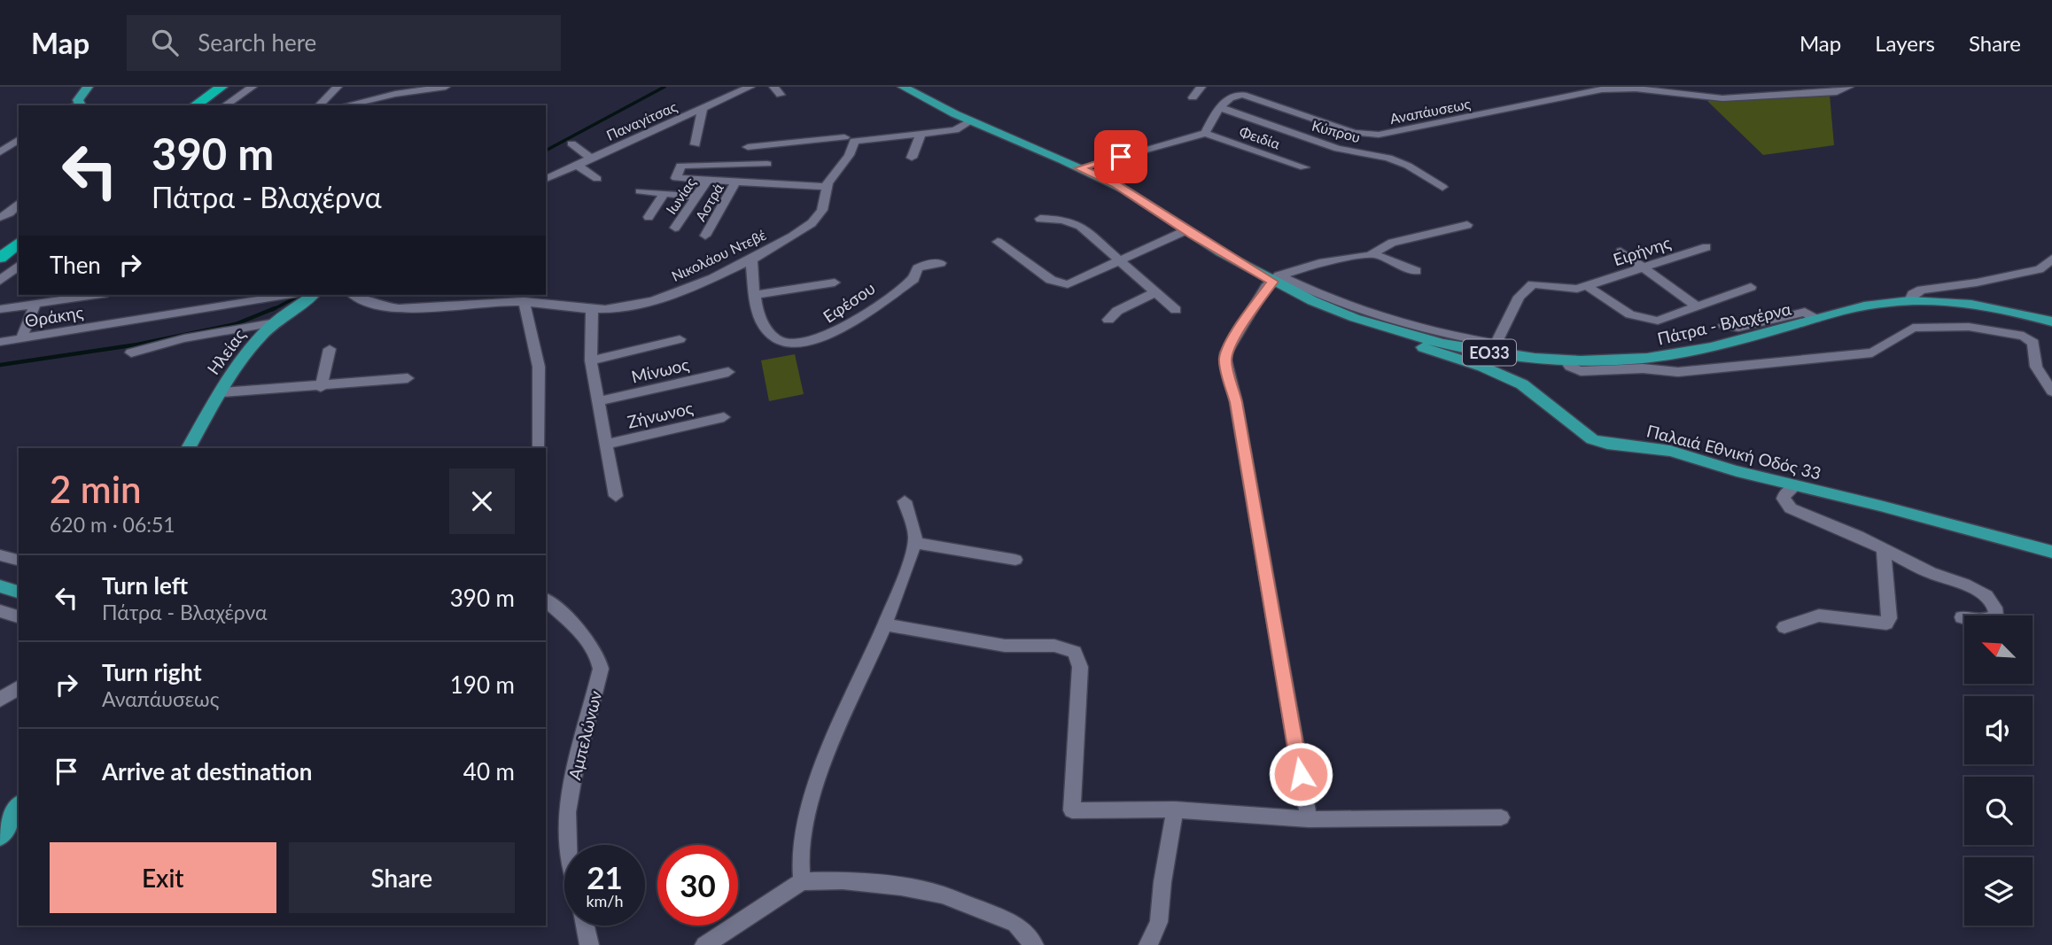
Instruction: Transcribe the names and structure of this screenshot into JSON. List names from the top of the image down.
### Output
{
  "streets": {
    "main road": [
      "Πάτρα - Βλαχέρνα",
      "Ηλείας",
      "ΕΟ33",
      "Παλαιά Εθνική Οδός 33"
    ],
    "street": [
      "Αναπάυσεως",
      "Παναγίτσας",
      "Κύπρου",
      "Φειδία",
      "Ιωνίας",
      "Αστρά",
      "Ειρήνης",
      "Νικολάου Ντεβέ",
      "Εφέσου",
      "Θράκης",
      "Μίνωος",
      "Ζήνωνος",
      "Αμπελώνων"
    ]
  },
  "crossings": [
    ["Αναπάυσεως", "Κύπρου"],
    ["Ειρήνης", "Πάτρα - Βλαχέρνα"],
    ["Νικολάου Ντεβέ", "Εφέσου"],
    ["Πάτρα - Βλαχέρνα", "ΕΟ33"],
    ["Πάτρα - Βλαχέρνα", "Παλαιά Εθνική Οδός 33"]
  ],
  "north": "top left",
  "page": {
    "header": "Map",
    "search": "Search here",
    "nav": ["Map", "Layers", "Share"],
    "turn": ["390 m", "Πάτρα - Βλαχέρνα"],
    "then": "Then",
    "heading": ["2 min", "620 m · 06:51"],
    "list": [
      {
        "name": "Turn left",
        "note": "Πάτρα - Βλαχέρνα",
        "value": "390 m"
      },
      {
        "name": "Turn right",
        "note": "Αναπάυσεως",
        "value": "190 m"
      },
      {
        "name": "Arrive at destination",
        "value": "40 m"
      }
    ],
    "buttons": ["Exit", "Share"],
    "speed": "21 km/h",
    "limit": "30"
  }
}
